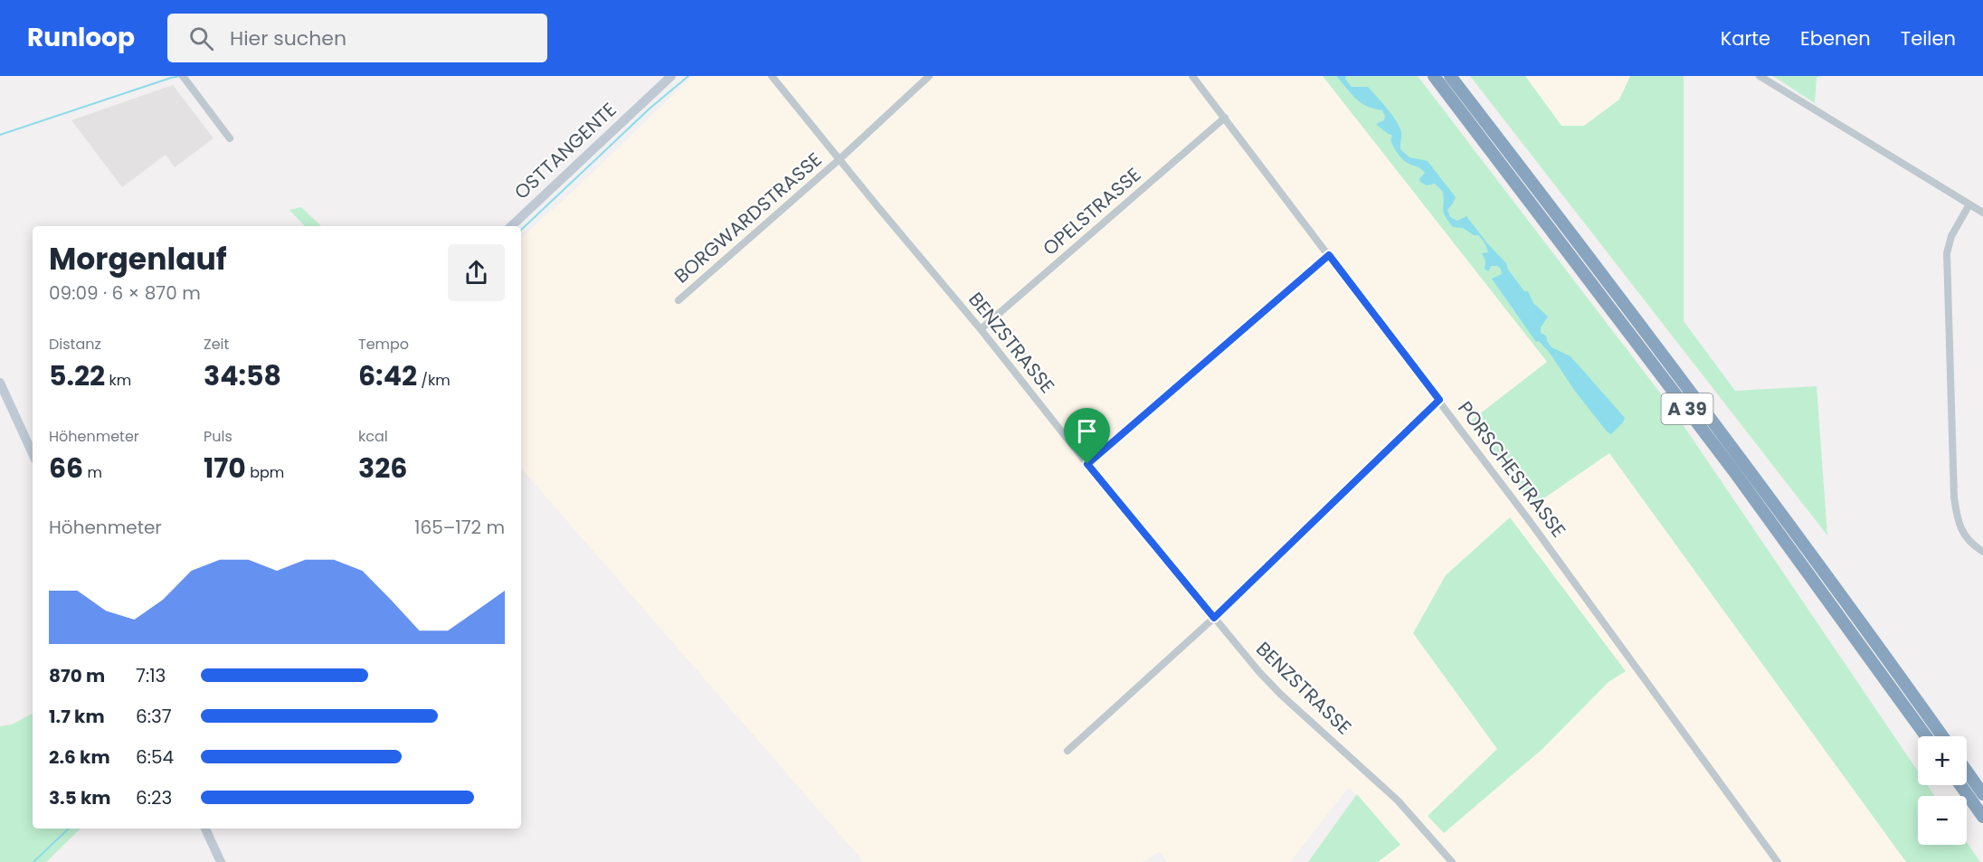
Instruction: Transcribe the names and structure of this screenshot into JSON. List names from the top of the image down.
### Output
{
  "streets": {
    "highway": ["A 39"],
    "street": [
      "OSTTANGENTE",
      "OPELSTRASSE",
      "BORGWARDSTRASSE",
      "BENZSTRASSE",
      "PORSCHESTRASSE"
    ]
  },
  "crossings": [
    ["OPELSTRASSE", "BENZSTRASSE"],
    ["OPELSTRASSE", "PORSCHESTRASSE"],
    ["BORGWARDSTRASSE", "BENZSTRASSE"]
  ],
  "page": {
    "header": "Runloop",
    "search": "Hier suchen",
    "nav": ["Karte", "Ebenen", "Teilen"],
    "heading": ["Morgenlauf", "09:09 · 6 × 870 m"],
    "stats": [
      ["Distanz", "5.22 km"],
      ["Zeit", "34:58"],
      ["Tempo", "6:42 /km"],
      ["Höhenmeter", "66 m"],
      ["Puls", "170 bpm"],
      ["kcal", "326"]
    ],
    "chart": ["Höhenmeter", "165–172 m"],
    "list": [
      {
        "name": "870 m",
        "note": "7:13"
      },
      {
        "name": "1.7 km",
        "note": "6:37"
      },
      {
        "name": "2.6 km",
        "note": "6:54"
      },
      {
        "name": "3.5 km",
        "note": "6:23"
      }
    ],
    "map_buttons": ["+", "−"]
  }
}
